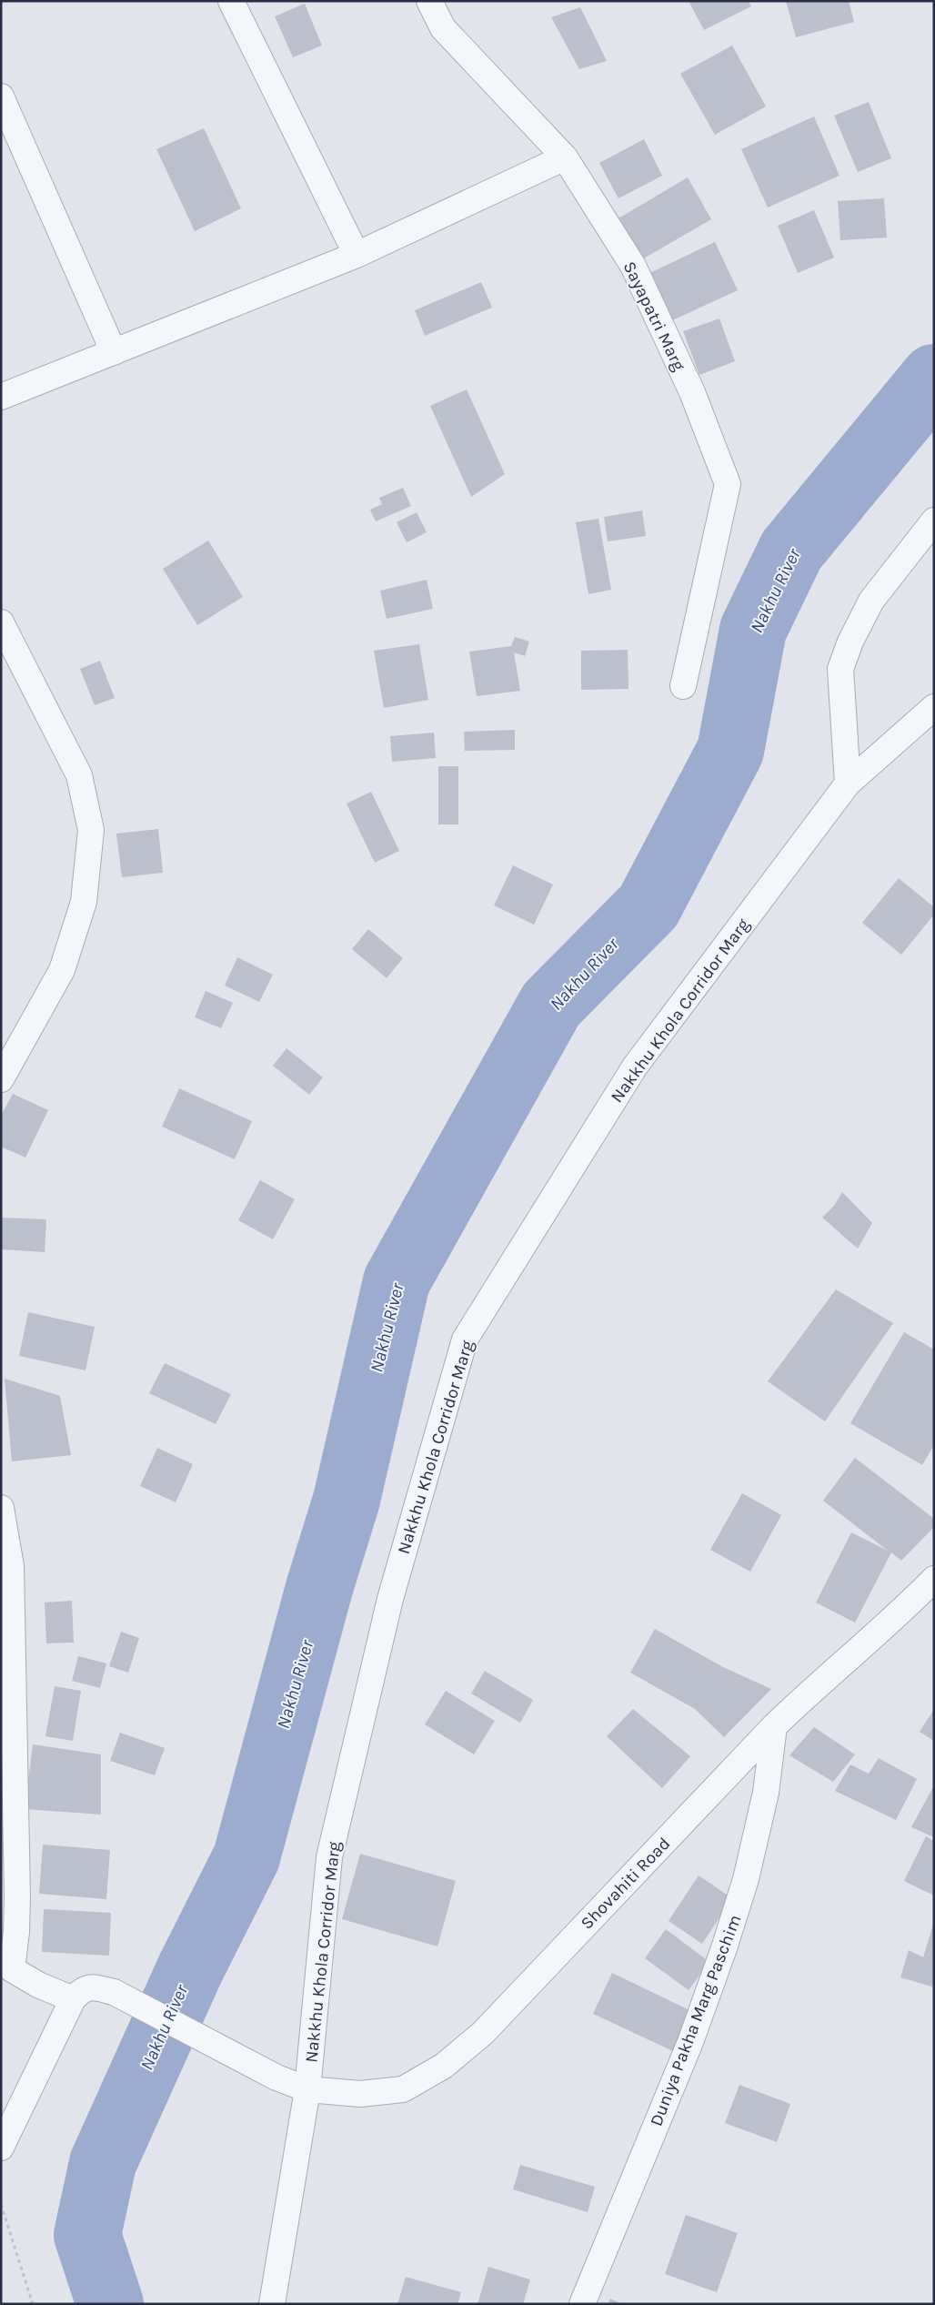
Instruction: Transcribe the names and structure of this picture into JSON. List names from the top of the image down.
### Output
{
  "streets": {
    "street": [
      "Sayapatri Marg",
      "Nakkhu Khola Corridor Marg",
      "Shovahiti Road",
      "Duniya Pakha Marg Paschim"
    ]
  },
  "crossings": [
    ["Nakkhu Khola Corridor Marg", "Shovahiti Road"],
    ["Shovahiti Road", "Duniya Pakha Marg Paschim"]
  ],
  "water": ["Nakhu River"]
}
